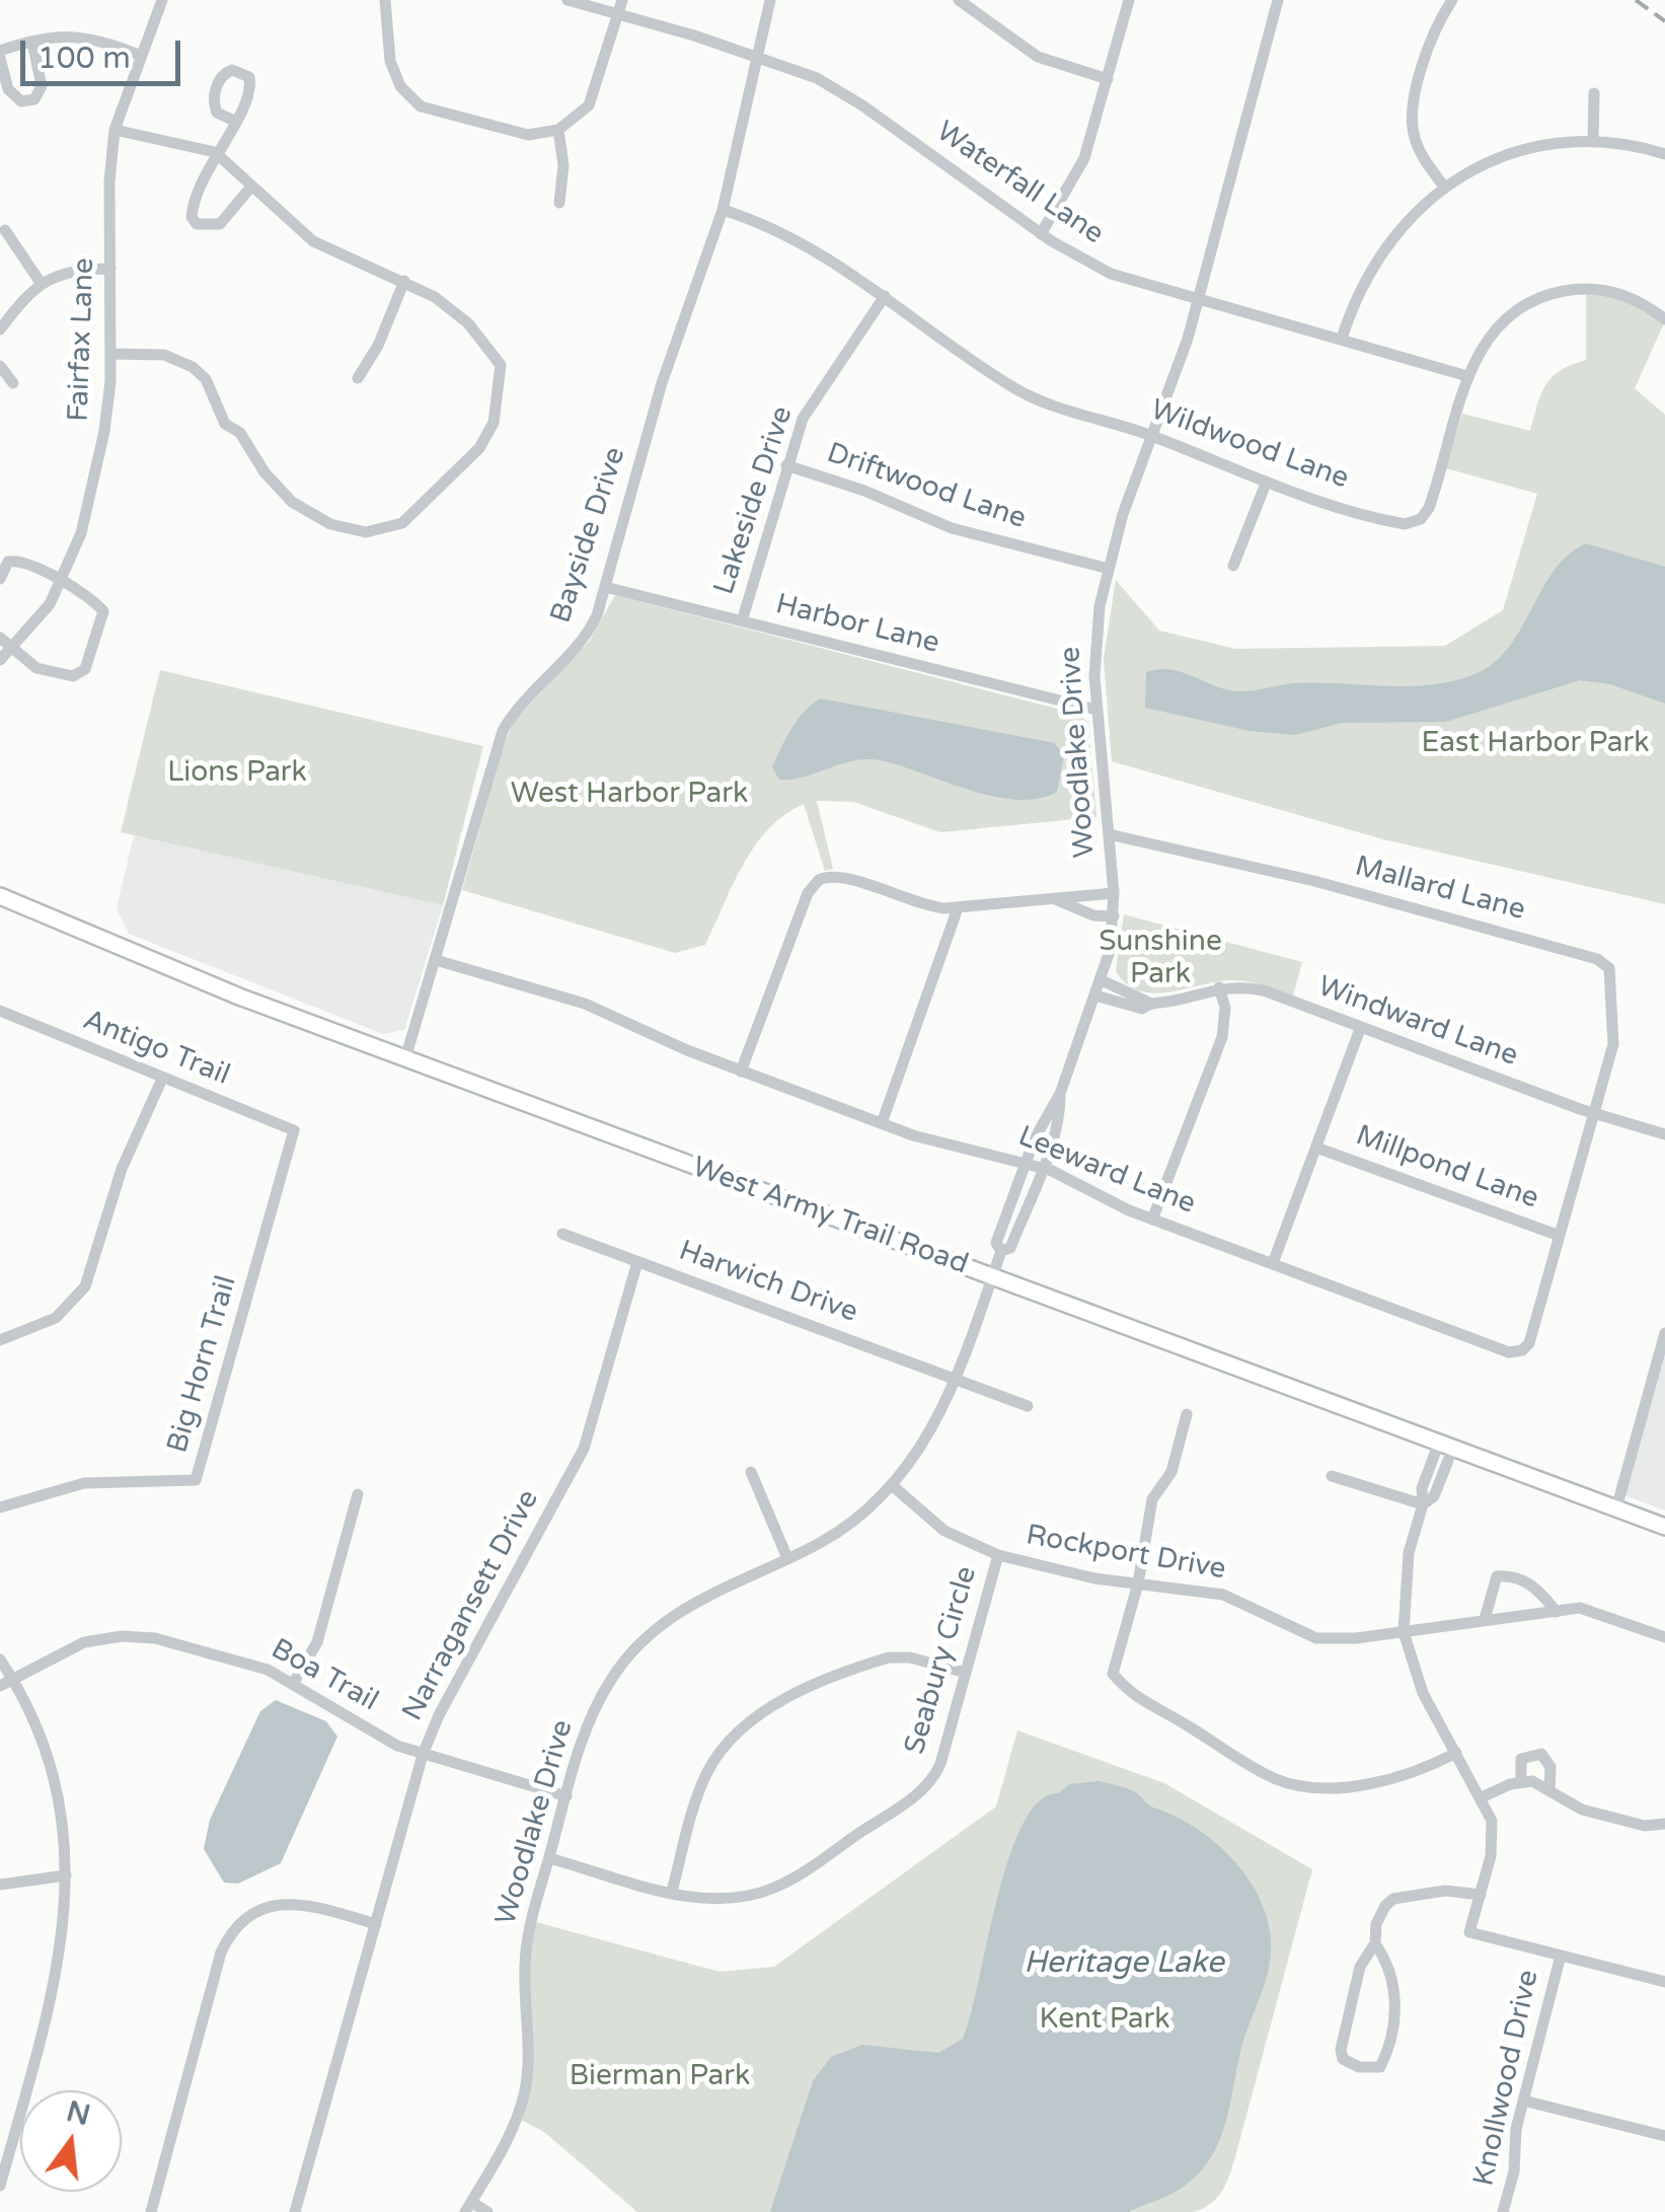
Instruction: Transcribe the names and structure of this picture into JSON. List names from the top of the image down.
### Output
{
  "streets": {
    "main road": ["West Army Trail Road"],
    "street": [
      "Waterfall Lane",
      "Fairfax Lane",
      "Wildwood Lane",
      "Driftwood Lane",
      "Lakeside Drive",
      "Bayside Drive",
      "Harbor Lane",
      "Woodlake Drive",
      "Mallard Lane",
      "Windward Lane",
      "Antigo Trail",
      "Millpond Lane",
      "Leeward Lane",
      "Harwich Drive",
      "Big Horn Trail",
      "Rockport Drive",
      "Narragansett Drive",
      "Seabury Circle",
      "Boa Trail",
      "Knollwood Drive"
    ]
  },
  "crossings": [
    ["Waterfall Lane", "Wildwood Lane"],
    ["Waterfall Lane", "Bayside Drive"],
    ["Waterfall Lane", "Woodlake Drive"],
    ["Wildwood Lane", "Lakeside Drive"],
    ["Wildwood Lane", "Bayside Drive"],
    ["Wildwood Lane", "Woodlake Drive"],
    ["Driftwood Lane", "Lakeside Drive"],
    ["Driftwood Lane", "Woodlake Drive"],
    ["Lakeside Drive", "Harbor Lane"],
    ["Bayside Drive", "Harbor Lane"],
    ["Bayside Drive", "Leeward Lane"],
    ["Bayside Drive", "West Army Trail Road"],
    ["Harbor Lane", "Woodlake Drive"],
    ["Woodlake Drive", "Mallard Lane"],
    ["Woodlake Drive", "Windward Lane"],
    ["Woodlake Drive", "Leeward Lane"],
    ["Woodlake Drive", "West Army Trail Road"],
    ["Woodlake Drive", "Harwich Drive"],
    ["Woodlake Drive", "Rockport Drive"],
    ["Woodlake Drive", "Seabury Circle"],
    ["Woodlake Drive", "Boa Trail"],
    ["Mallard Lane", "Windward Lane"],
    ["Mallard Lane", "Leeward Lane"],
    ["Windward Lane", "Leeward Lane"],
    ["Antigo Trail", "Big Horn Trail"],
    ["Millpond Lane", "Leeward Lane"],
    ["Harwich Drive", "Narragansett Drive"],
    ["Rockport Drive", "Seabury Circle"],
    ["Narragansett Drive", "Boa Trail"]
  ],
  "water": ["Heritage Lake"],
  "parks": [
    "East Harbor Park",
    "Lions Park",
    "West Harbor Park",
    "Sunshine Park",
    "Kent Park",
    "Bierman Park"
  ],
  "scale_bar": "100 m",
  "north": "top"
}
